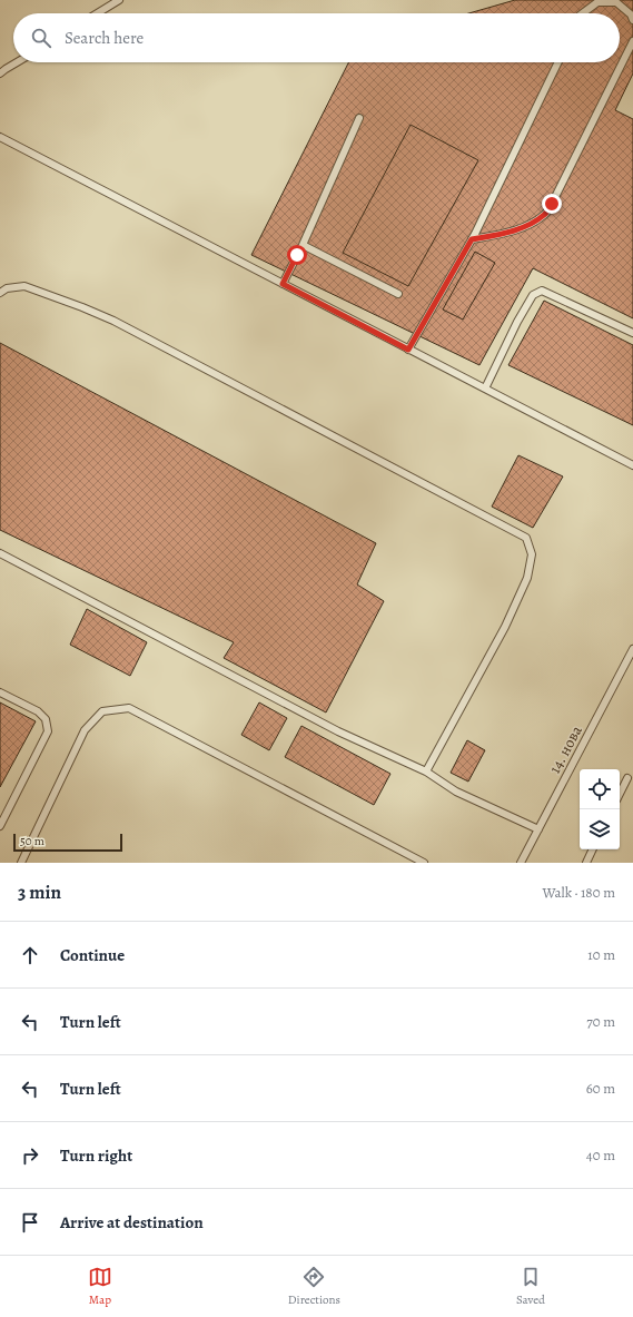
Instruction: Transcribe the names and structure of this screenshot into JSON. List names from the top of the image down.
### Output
{
  "streets": {
    "lane": ["14. нова"]
  },
  "scale_bar": "50 m",
  "page": {
    "search": "Search here",
    "scale": "50 m",
    "heading": ["3 min", "Walk · 180 m"],
    "list": [
      ["Continue", "10 m"],
      ["Turn left", "70 m"],
      ["Turn left", "60 m"],
      ["Turn right", "40 m"],
      "Arrive at destination"
    ],
    "nav": ["Map", "Directions", "Saved"]
  }
}
